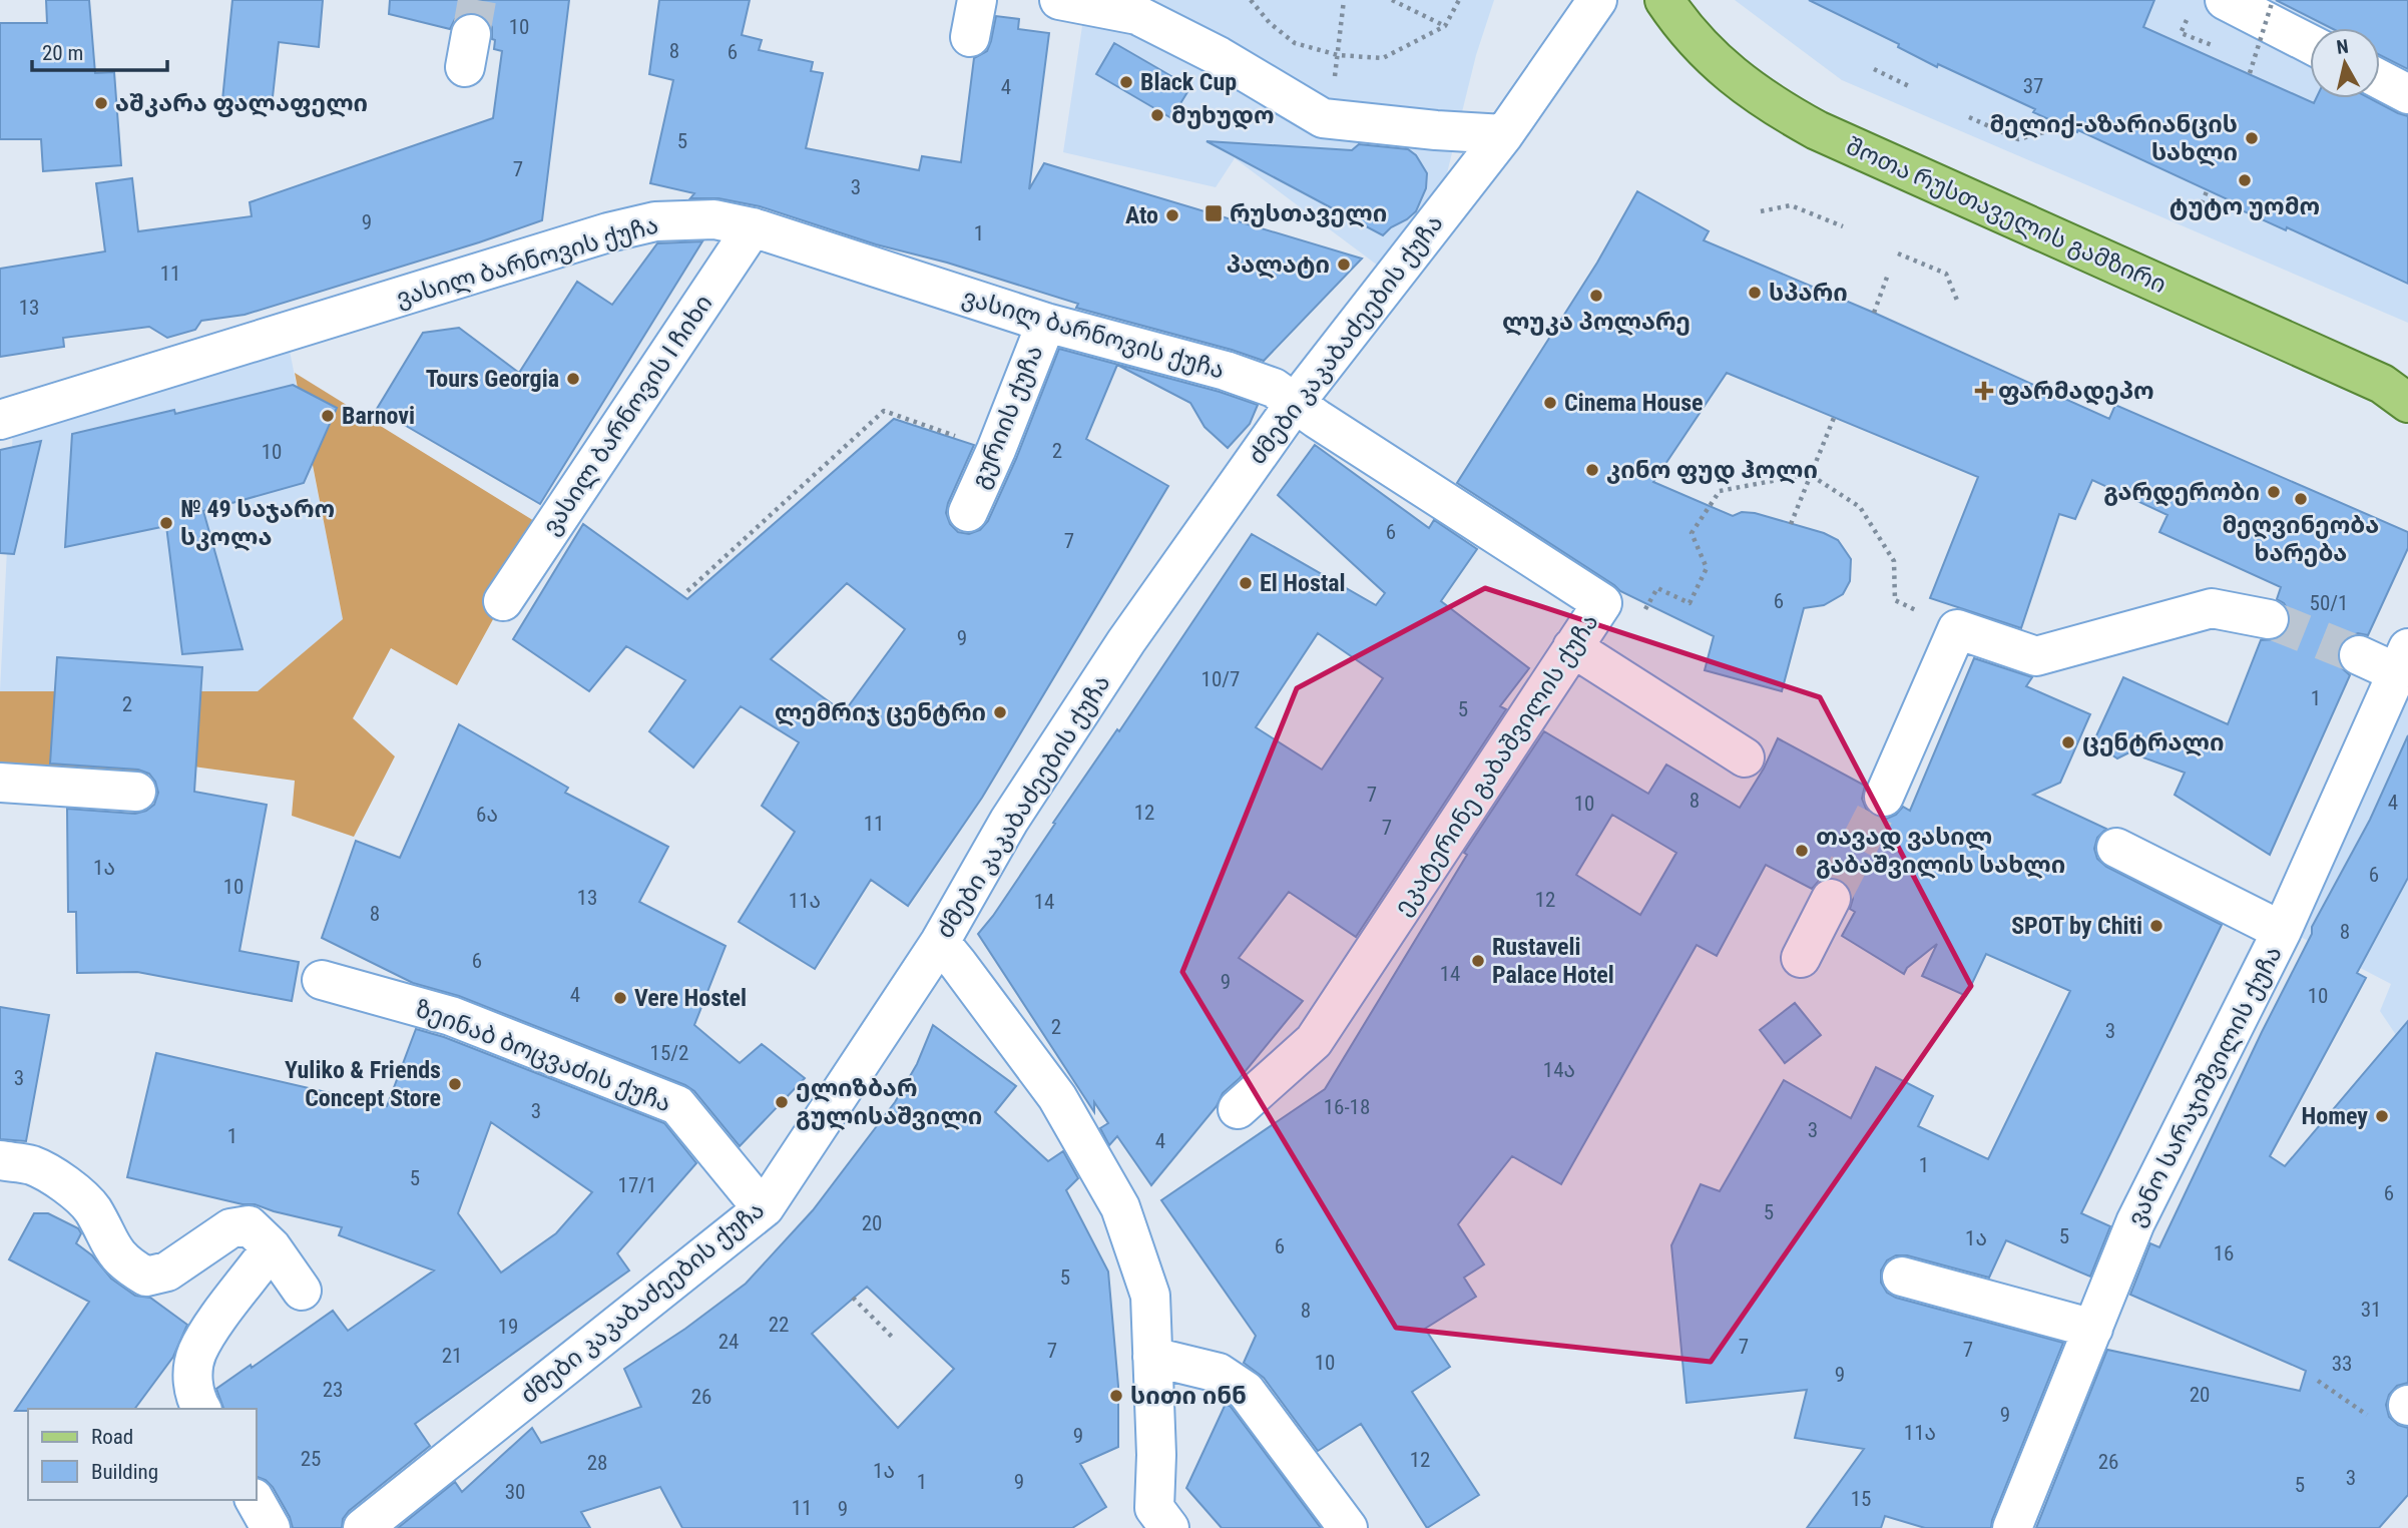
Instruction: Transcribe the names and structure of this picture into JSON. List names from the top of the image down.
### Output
{
  "streets": {
    "main road": ["შოთა რუსთაველის გამზირი"],
    "street": [
      "ვასილ ბარნოვის ქუჩა",
      "ძმები კაკაბაძეების ქუჩა",
      "ვასილ ბარნოვის I ჩიხი",
      "გურიის ქუჩა",
      "ეკატერინე გაბაშვილის ქუჩა",
      "ზეინაბ ბოცვაძის ქუჩა",
      "ვანო სარაჯიშვილის ქუჩა"
    ]
  },
  "crossings": [
    ["ვასილ ბარნოვის ქუჩა", "ძმები კაკაბაძეების ქუჩა"],
    ["ვასილ ბარნოვის ქუჩა", "ვასილ ბარნოვის I ჩიხი"],
    ["ვასილ ბარნოვის ქუჩა", "გურიის ქუჩა"],
    ["ვასილ ბარნოვის ქუჩა", "ეკატერინე გაბაშვილის ქუჩა"],
    ["ძმები კაკაბაძეების ქუჩა", "ეკატერინე გაბაშვილის ქუჩა"],
    ["ძმები კაკაბაძეების ქუჩა", "ზეინაბ ბოცვაძის ქუჩა"]
  ],
  "places": {
    "other": [
      "Black Cup",
      "აშკარა ფალაფელი",
      "მუხუდო",
      "მელიქ-აზარიანცის სახლი",
      "ტუტო უომო",
      "Ato",
      "პალატი",
      "სპარი",
      "ლუკა პოლარე",
      "Tours Georgia",
      "Cinema House",
      "Barnovi",
      "კინო ფუდ ჰოლი",
      "გარდერობი",
      "მეღვინეობა ხარება",
      "№ 49 საჯარო სკოლა",
      "El Hostal",
      "ლემრიჯ ცენტრი",
      "ცენტრალი",
      "თავად ვასილ გაბაშვილის სახლი",
      "SPOT by Chiti",
      "Rustaveli Palace Hotel",
      "Vere Hostel",
      "Yuliko & Friends Concept Store",
      "ელიზბარ გულისაშვილი",
      "Homey",
      "სითი ინნ"
    ],
    "transit": ["რუსთაველი"],
    "health": ["ფარმადეპო"]
  },
  "house_numbers": [
    "10",
    "8",
    "6",
    "37",
    "4",
    "5",
    "7",
    "3",
    "9",
    "1",
    "11",
    "13",
    "2",
    "10",
    "6",
    "7",
    "6",
    "50/1",
    "9",
    "10/7",
    "1",
    "2",
    "5",
    "7",
    "8",
    "4",
    "10",
    "12",
    "6ა",
    "11",
    "7",
    "1ა",
    "6",
    "10",
    "13",
    "12",
    "11ა",
    "14",
    "8",
    "8",
    "6",
    "14",
    "9",
    "4",
    "10",
    "2",
    "3",
    "15/2",
    "14ა",
    "3",
    "16-18",
    "3",
    "3",
    "1",
    "4",
    "1",
    "5",
    "17/1",
    "6",
    "5",
    "20",
    "5",
    "1ა",
    "6",
    "16",
    "5",
    "31",
    "8",
    "22",
    "19",
    "24",
    "7",
    "7",
    "7",
    "21",
    "10",
    "33",
    "9",
    "23",
    "20",
    "26",
    "9",
    "11ა",
    "9",
    "25",
    "12",
    "26",
    "28",
    "1ა",
    "3",
    "1",
    "9",
    "5",
    "30",
    "15",
    "11",
    "9"
  ],
  "legend": ["Road", "Building"],
  "scale_bar": "20 m",
  "north": "top"
}
